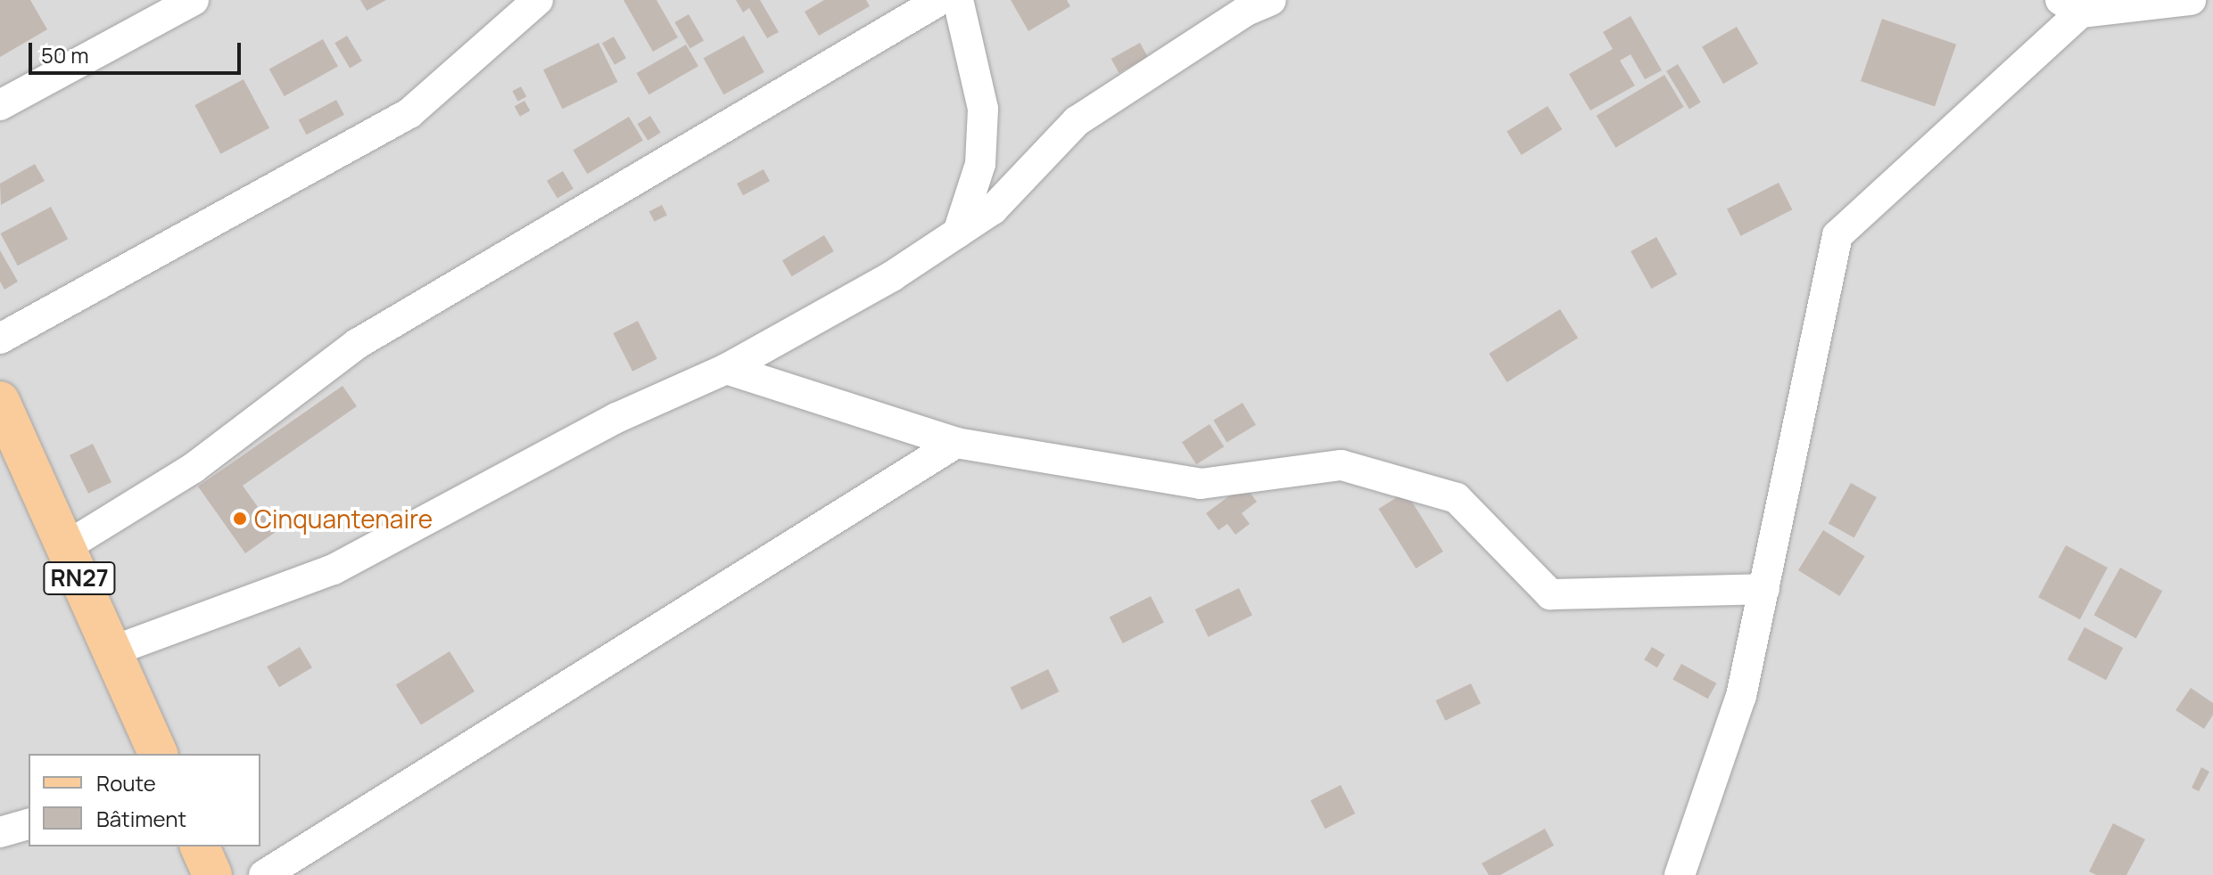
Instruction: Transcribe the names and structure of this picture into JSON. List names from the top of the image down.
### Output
{
  "streets": {
    "main road": ["RN27"]
  },
  "places": ["Cinquantenaire"],
  "legend": ["Route", "Bâtiment"],
  "scale_bar": "50 m"
}
